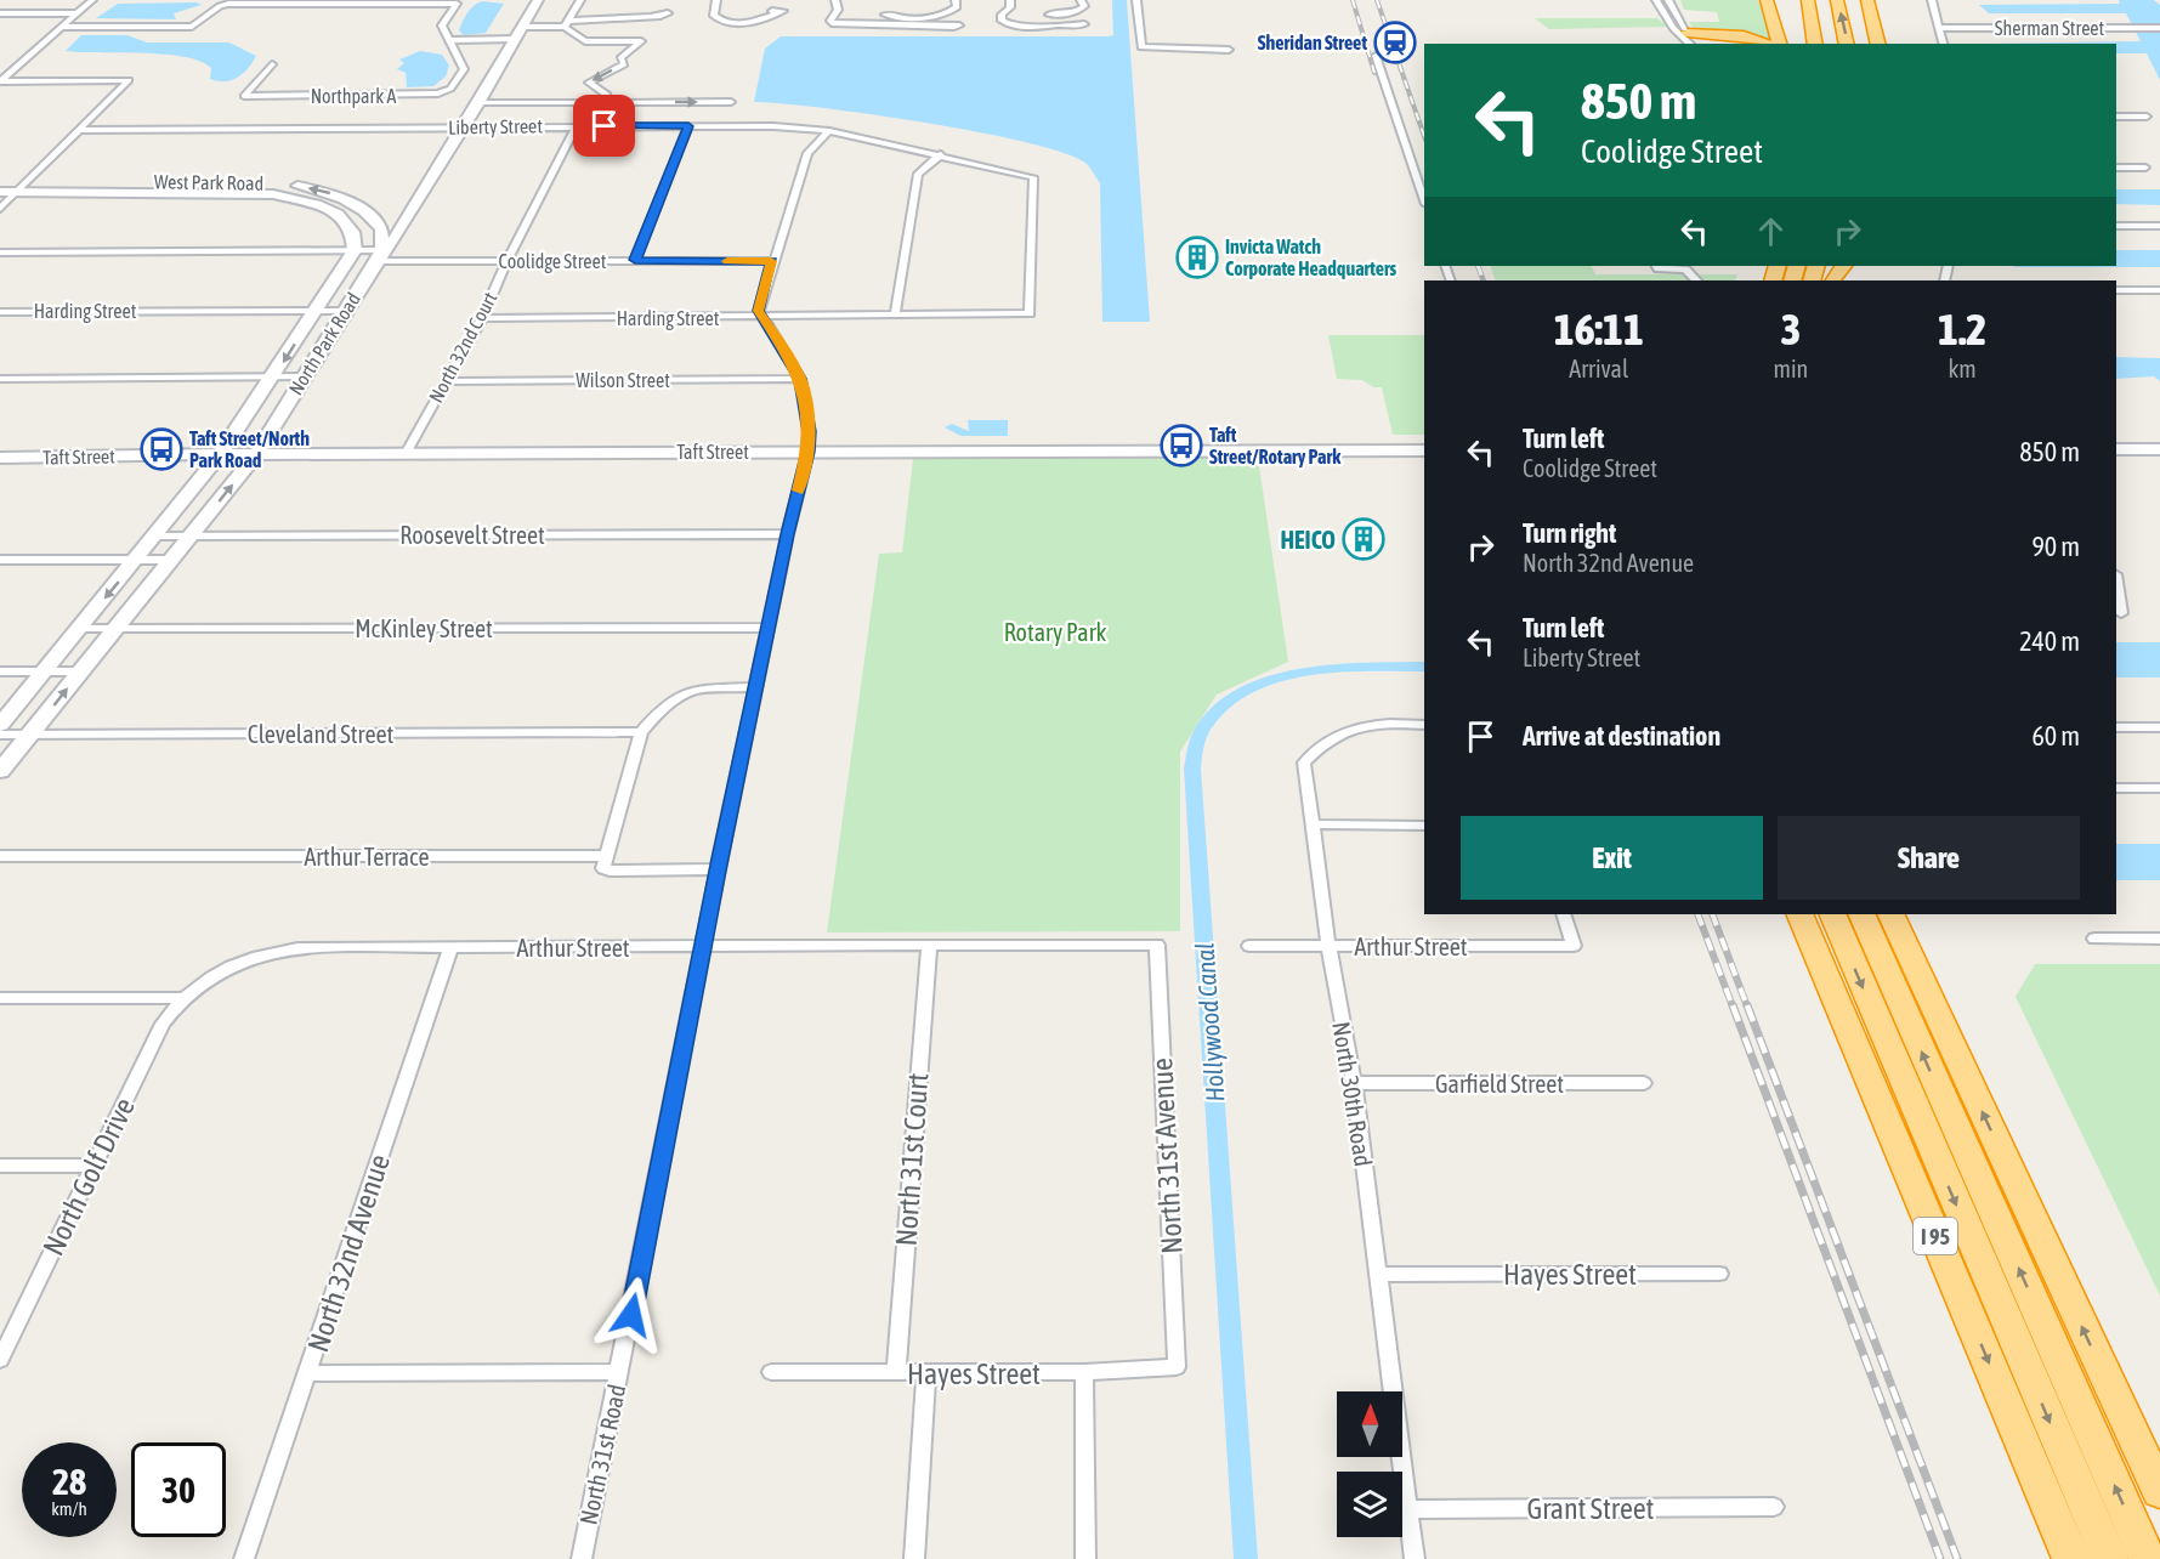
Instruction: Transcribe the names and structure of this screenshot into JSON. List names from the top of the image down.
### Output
{
  "streets": {
    "highway": ["I 95"],
    "street": [
      "Sherman Street",
      "Northpark A",
      "Liberty Street",
      "West Park Road",
      "Coolidge Street",
      "Harding Street",
      "North Park Road",
      "North 32nd Court",
      "Wilson Street",
      "Taft Street",
      "Roosevelt Street",
      "McKinley Street",
      "Cleveland Street",
      "Arthur Terrace",
      "Arthur Street",
      "Garfield Street",
      "North 30th Road",
      "North 31st Avenue",
      "North 31st Court",
      "North Golf Drive",
      "North 32nd Avenue",
      "Hayes Street",
      "North 31st Road",
      "Grant Street"
    ]
  },
  "crossings": [
    ["Liberty Street", "Harding Street"],
    ["Liberty Street", "North Park Road"],
    ["Liberty Street", "North 32nd Court"],
    ["Coolidge Street", "North Park Road"],
    ["Coolidge Street", "North 32nd Court"],
    ["Harding Street", "North Park Road"],
    ["Harding Street", "North 32nd Court"],
    ["Harding Street", "North 31st Road"],
    ["North Park Road", "Taft Street"],
    ["North Park Road", "Roosevelt Street"],
    ["North Park Road", "McKinley Street"],
    ["North Park Road", "Cleveland Street"],
    ["North 32nd Court", "Wilson Street"],
    ["North 32nd Court", "Taft Street"],
    ["Wilson Street", "North 31st Road"],
    ["Taft Street", "North 31st Road"],
    ["Roosevelt Street", "North 31st Road"],
    ["McKinley Street", "North 31st Road"],
    ["Arthur Street", "North 30th Road"],
    ["Arthur Street", "North 31st Avenue"],
    ["Arthur Street", "North 31st Court"],
    ["Arthur Street", "North Golf Drive"],
    ["Arthur Street", "North 32nd Avenue"],
    ["Arthur Street", "North 31st Road"],
    ["Garfield Street", "North 30th Road"],
    ["North 30th Road", "Hayes Street"],
    ["North 30th Road", "Grant Street"],
    ["North 31st Avenue", "Hayes Street"],
    ["North 31st Court", "Hayes Street"]
  ],
  "water": ["Hollywood Canal"],
  "parks": ["Rotary Park"],
  "places": {
    "station": ["Sheridan Street"],
    "building": ["Invicta Watch Corporate Headquarters", "HEICO"],
    "bus stop": ["Taft Street/Rotary Park", "Taft Street/North Park Road"]
  },
  "north": "top",
  "page": {
    "turn": ["850 m", "Coolidge Street"],
    "eta": [
      "16:11",
      "Arrival",
      "3",
      "min",
      "1.2",
      "km"
    ],
    "list": [
      {
        "name": "Turn left",
        "note": "Coolidge Street",
        "value": "850 m"
      },
      {
        "name": "Turn right",
        "note": "North 32nd Avenue",
        "value": "90 m"
      },
      {
        "name": "Turn left",
        "note": "Liberty Street",
        "value": "240 m"
      },
      {
        "name": "Arrive at destination",
        "value": "60 m"
      }
    ],
    "buttons": ["Exit", "Share"],
    "speed": "28 km/h",
    "limit": "30"
  }
}
